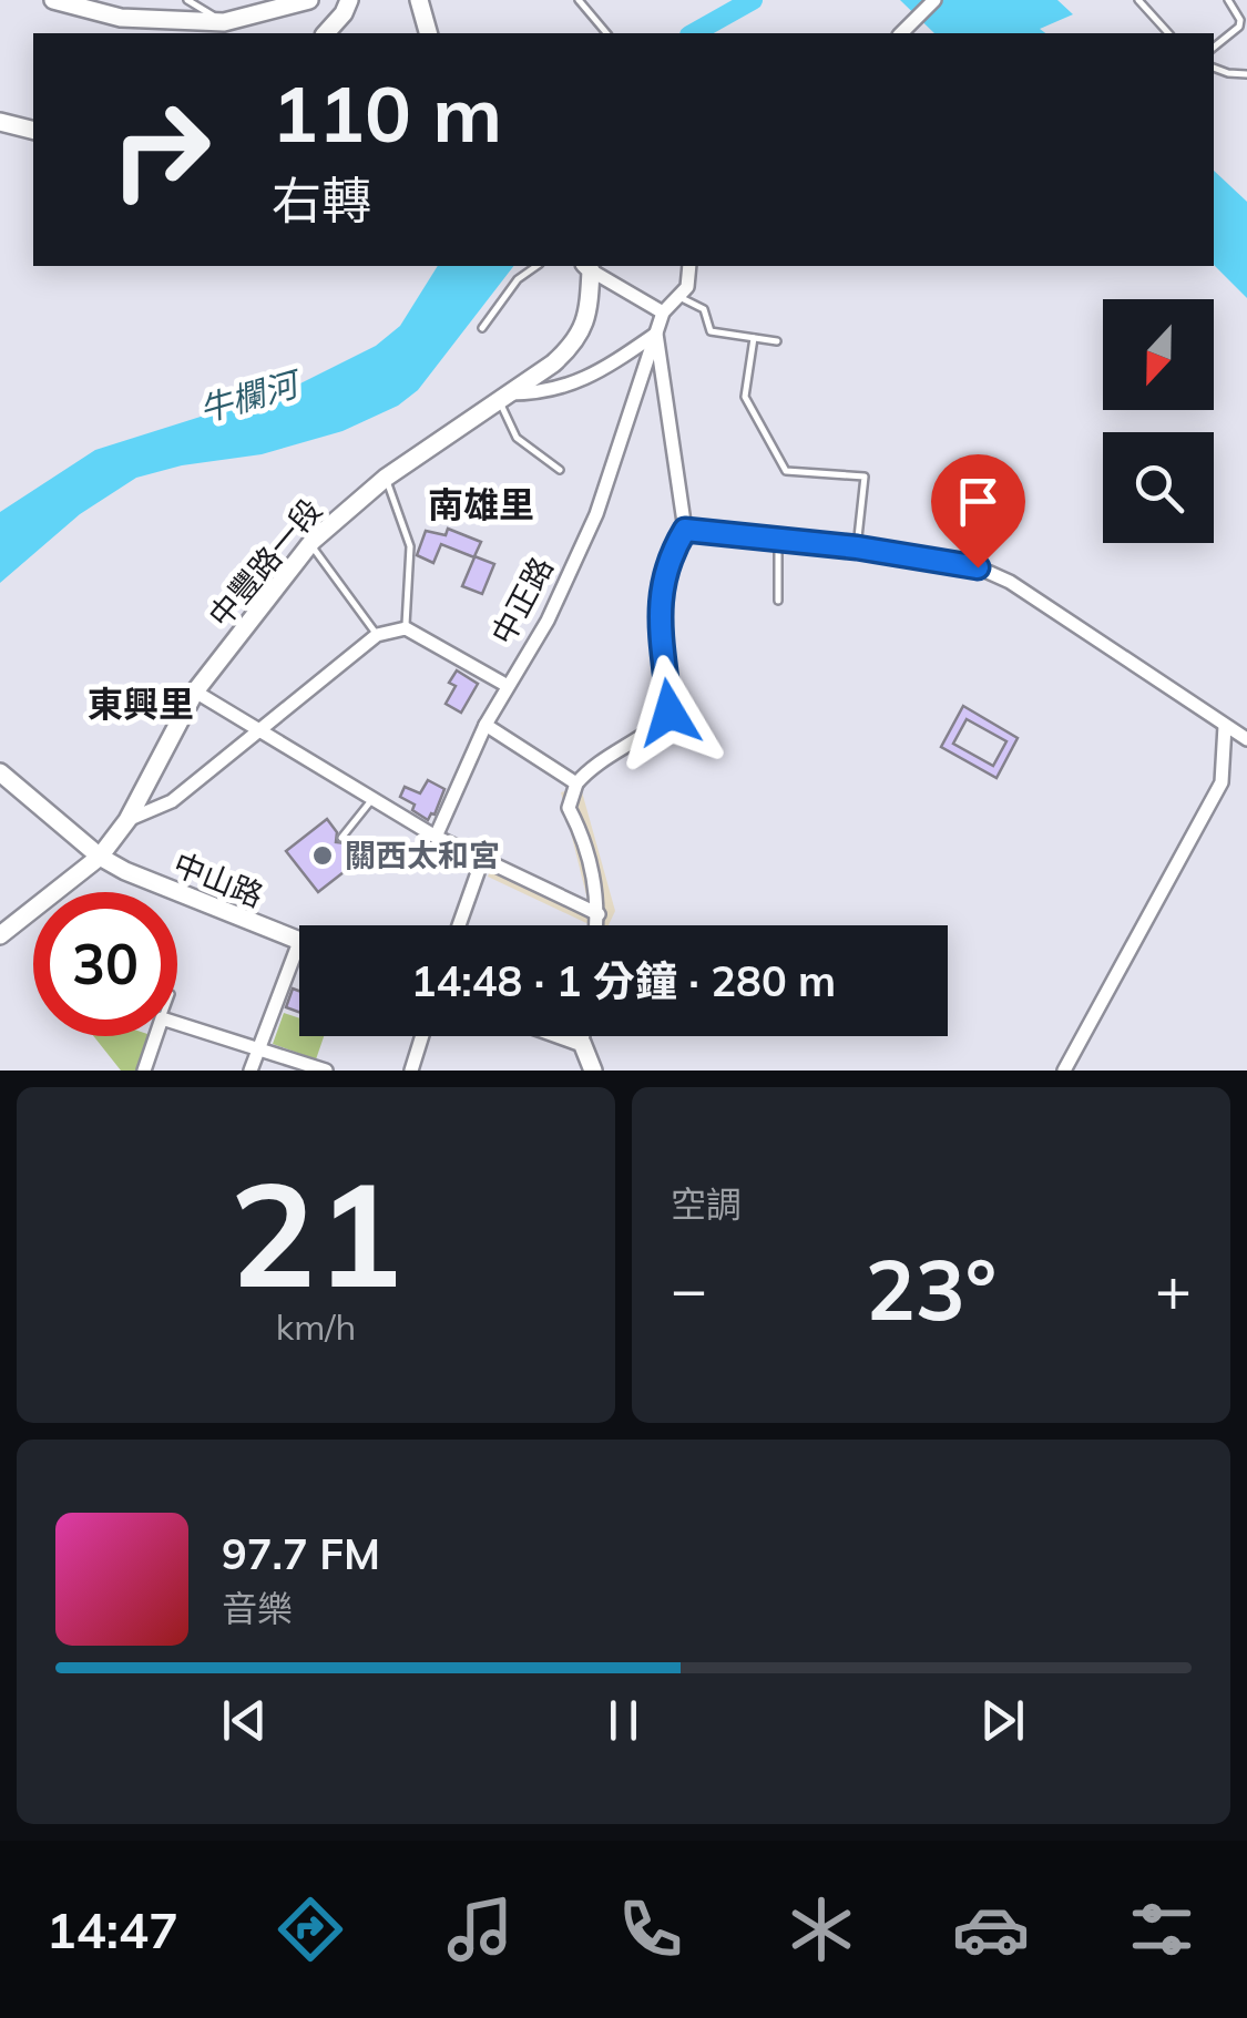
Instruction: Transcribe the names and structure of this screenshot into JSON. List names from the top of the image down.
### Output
{
  "streets": {
    "main road": ["中豐路一段", "中山路"],
    "street": ["中正路"]
  },
  "crossings": [
    ["中豐路一段", "中山路"]
  ],
  "districts": ["南雄里", "東興里"],
  "water": ["牛欄河"],
  "places": ["關西太和宮"],
  "north": "bottom",
  "page": {
    "turn": ["110 m", "右轉"],
    "limit": "30",
    "trip": "14:48 · 1 分鐘 · 280 m",
    "tile": [
      ["21", "km/h"],
      "空調"
    ],
    "heat": ["−", "23°", "+"],
    "song": ["97.7 FM", "音樂"],
    "tabs": "14:47"
  }
}
